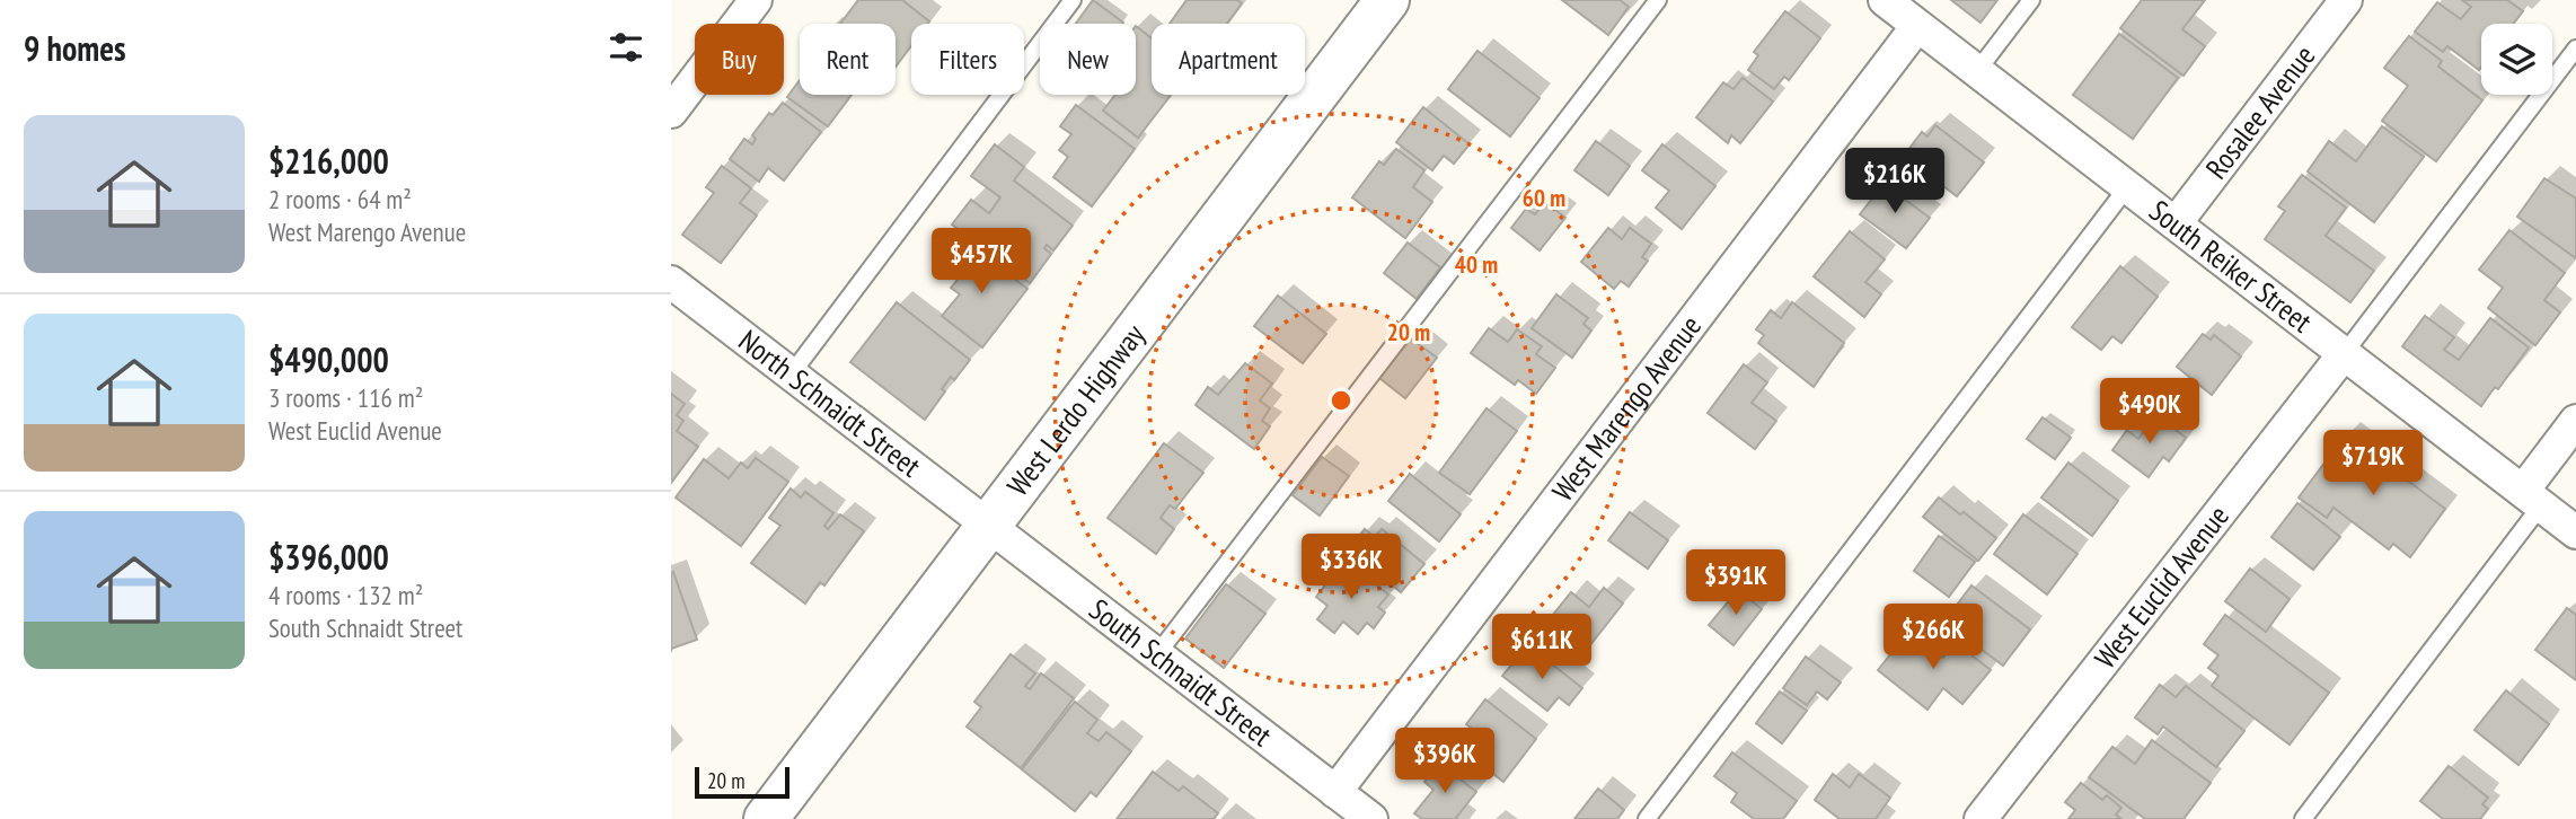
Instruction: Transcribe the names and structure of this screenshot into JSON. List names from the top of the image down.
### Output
{
  "streets": {
    "main road": ["West Lerdo Highway"],
    "street": [
      "Rosalee Avenue",
      "South Reiker Street",
      "North Schnaidt Street",
      "West Marengo Avenue",
      "West Euclid Avenue",
      "South Schnaidt Street"
    ]
  },
  "crossings": [
    ["Rosalee Avenue", "South Reiker Street"],
    ["South Reiker Street", "West Marengo Avenue"],
    ["South Reiker Street", "West Euclid Avenue"],
    ["North Schnaidt Street", "West Lerdo Highway"],
    ["North Schnaidt Street", "South Schnaidt Street"],
    ["West Marengo Avenue", "South Schnaidt Street"],
    ["West Lerdo Highway", "South Schnaidt Street"]
  ],
  "scale_bar": "20 m",
  "page": {
    "heading": "9 homes",
    "chip": [
      "Buy",
      "Rent",
      "Filters",
      "New",
      "Apartment"
    ],
    "list": [
      {
        "name": "$216,000",
        "note": "2 rooms · 64 m² · West Marengo Avenue"
      },
      {
        "name": "$490,000",
        "note": "3 rooms · 116 m² · West Euclid Avenue"
      },
      {
        "name": "$396,000",
        "note": "4 rooms · 132 m² · South Schnaidt Street"
      }
    ],
    "price": [
      "$216K",
      "$457K",
      "$490K",
      "$719K",
      "$336K",
      "$391K",
      "$266K",
      "$611K",
      "$396K"
    ],
    "scale": "20 m"
  },
  "rings": ["60 m", "40 m", "20 m"]
}
